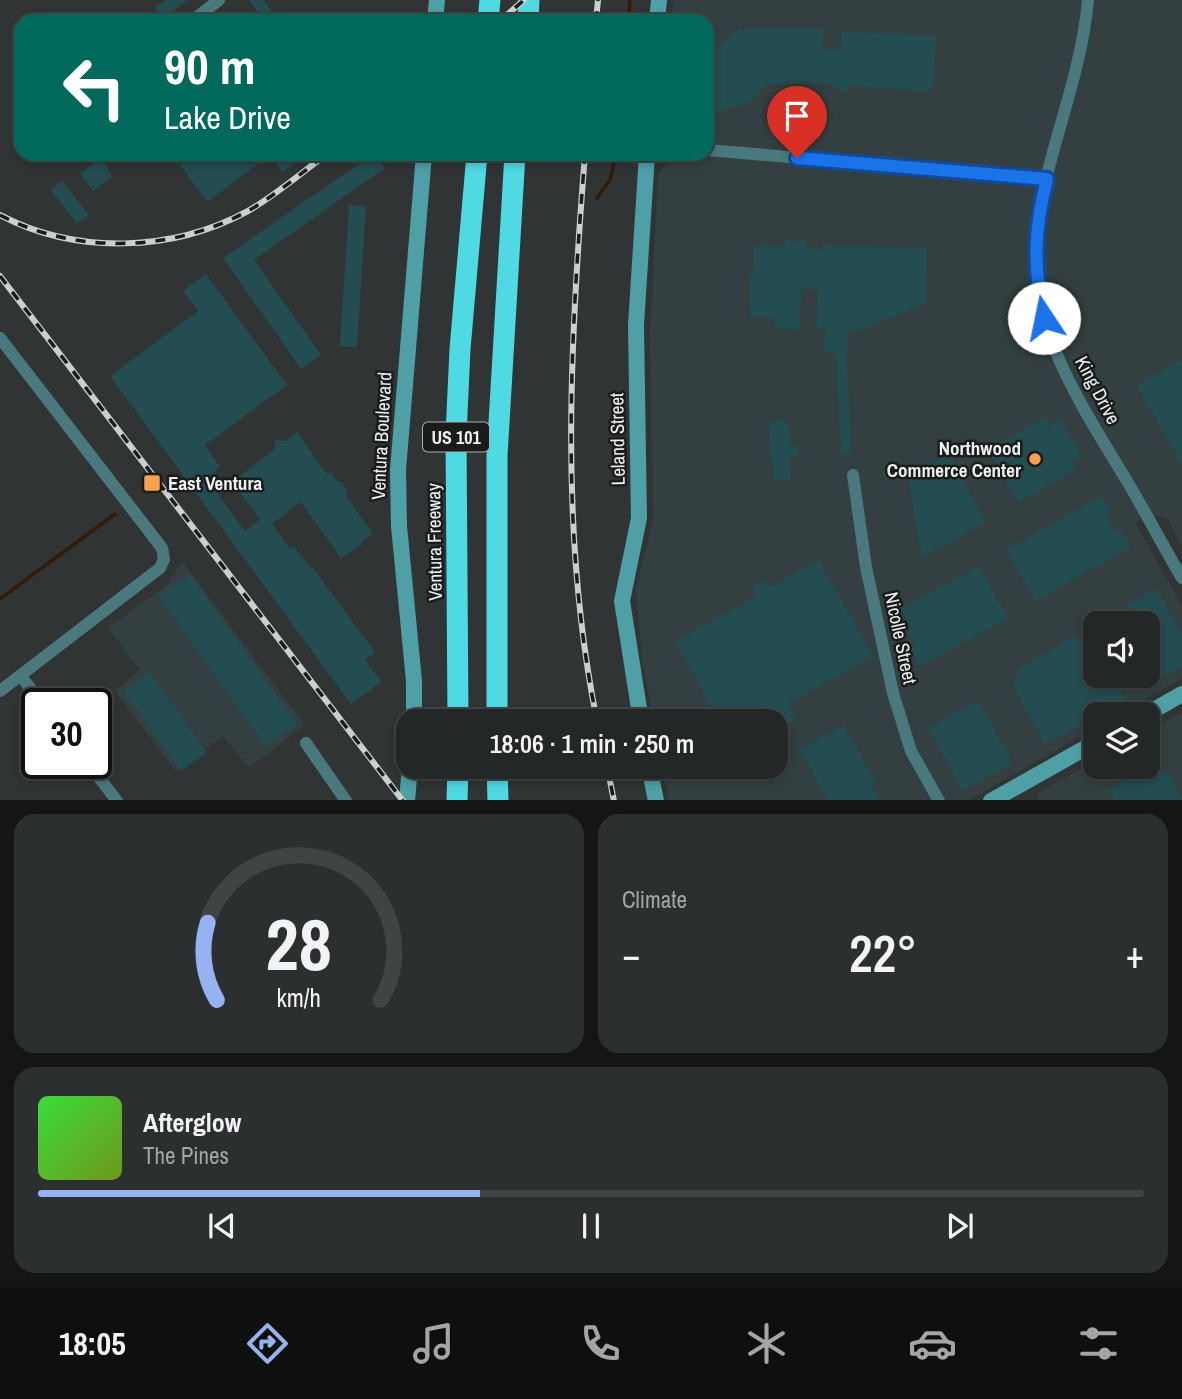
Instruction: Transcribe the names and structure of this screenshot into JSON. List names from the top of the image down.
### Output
{
  "streets": {
    "highway": ["US 101", "Ventura Freeway"],
    "street": [
      "King Drive",
      "Ventura Boulevard",
      "Leland Street",
      "Nicolle Street"
    ]
  },
  "places": {
    "other": ["Northwood Commerce Center"],
    "transit": ["East Ventura"]
  },
  "page": {
    "turn": ["90 m", "Lake Drive"],
    "limit": "30",
    "trip": "18:06 · 1 min · 250 m",
    "tile": "Climate",
    "heat": ["−", "22°", "+"],
    "song": ["Afterglow", "The Pines"],
    "tabs": "18:05",
    "gauge": ["28", "km/h"]
  }
}
